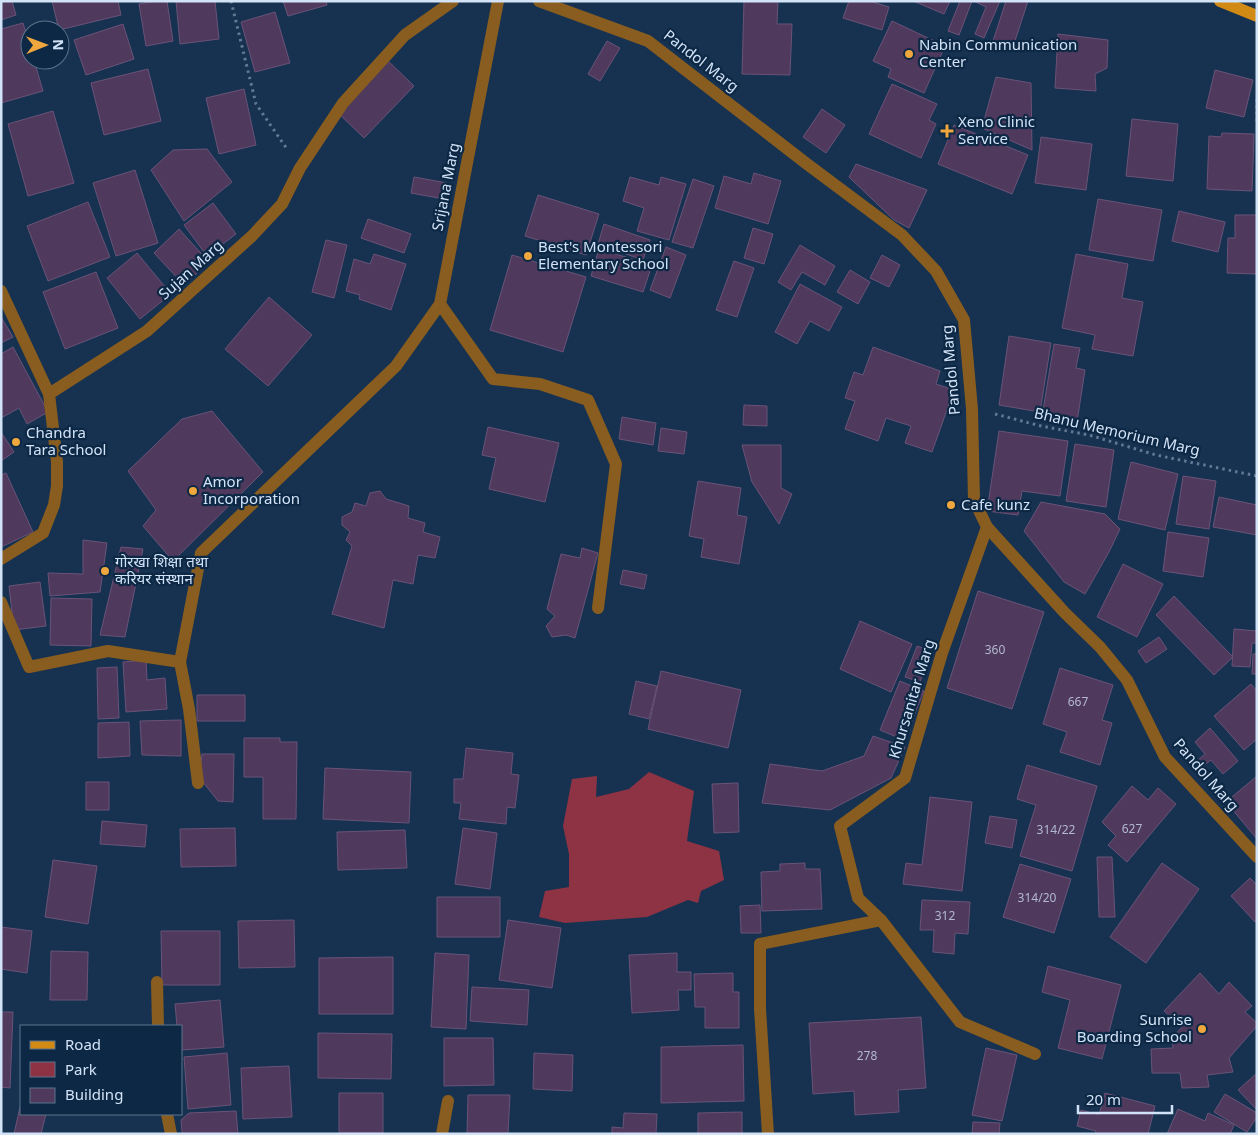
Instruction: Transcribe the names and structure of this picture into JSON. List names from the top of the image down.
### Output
{
  "streets": {
    "street": [
      "Pandol Marg",
      "Srijana Marg",
      "Sujan Marg",
      "Khursanitar Marg"
    ],
    "path": ["Bhanu Memorium Marg"]
  },
  "crossings": [
    ["Pandol Marg", "Bhanu Memorium Marg"],
    ["Pandol Marg", "Khursanitar Marg"]
  ],
  "places": {
    "other": [
      "Nabin Communication Center",
      "Best's Montessori Elementary School",
      "Chandra Tara School",
      "Amor Incorporation",
      "Cafe kunz",
      "गोरखा शिक्षा तथा करियर संस्थान",
      "Sunrise Boarding School"
    ],
    "health": ["Xeno Clinic Service"]
  },
  "house_numbers": [
    "360",
    "667",
    "627",
    "314/22",
    "314/20",
    "312",
    "278"
  ],
  "legend": ["Road", "Park", "Building"],
  "scale_bar": "20 m",
  "north": "right"
}
